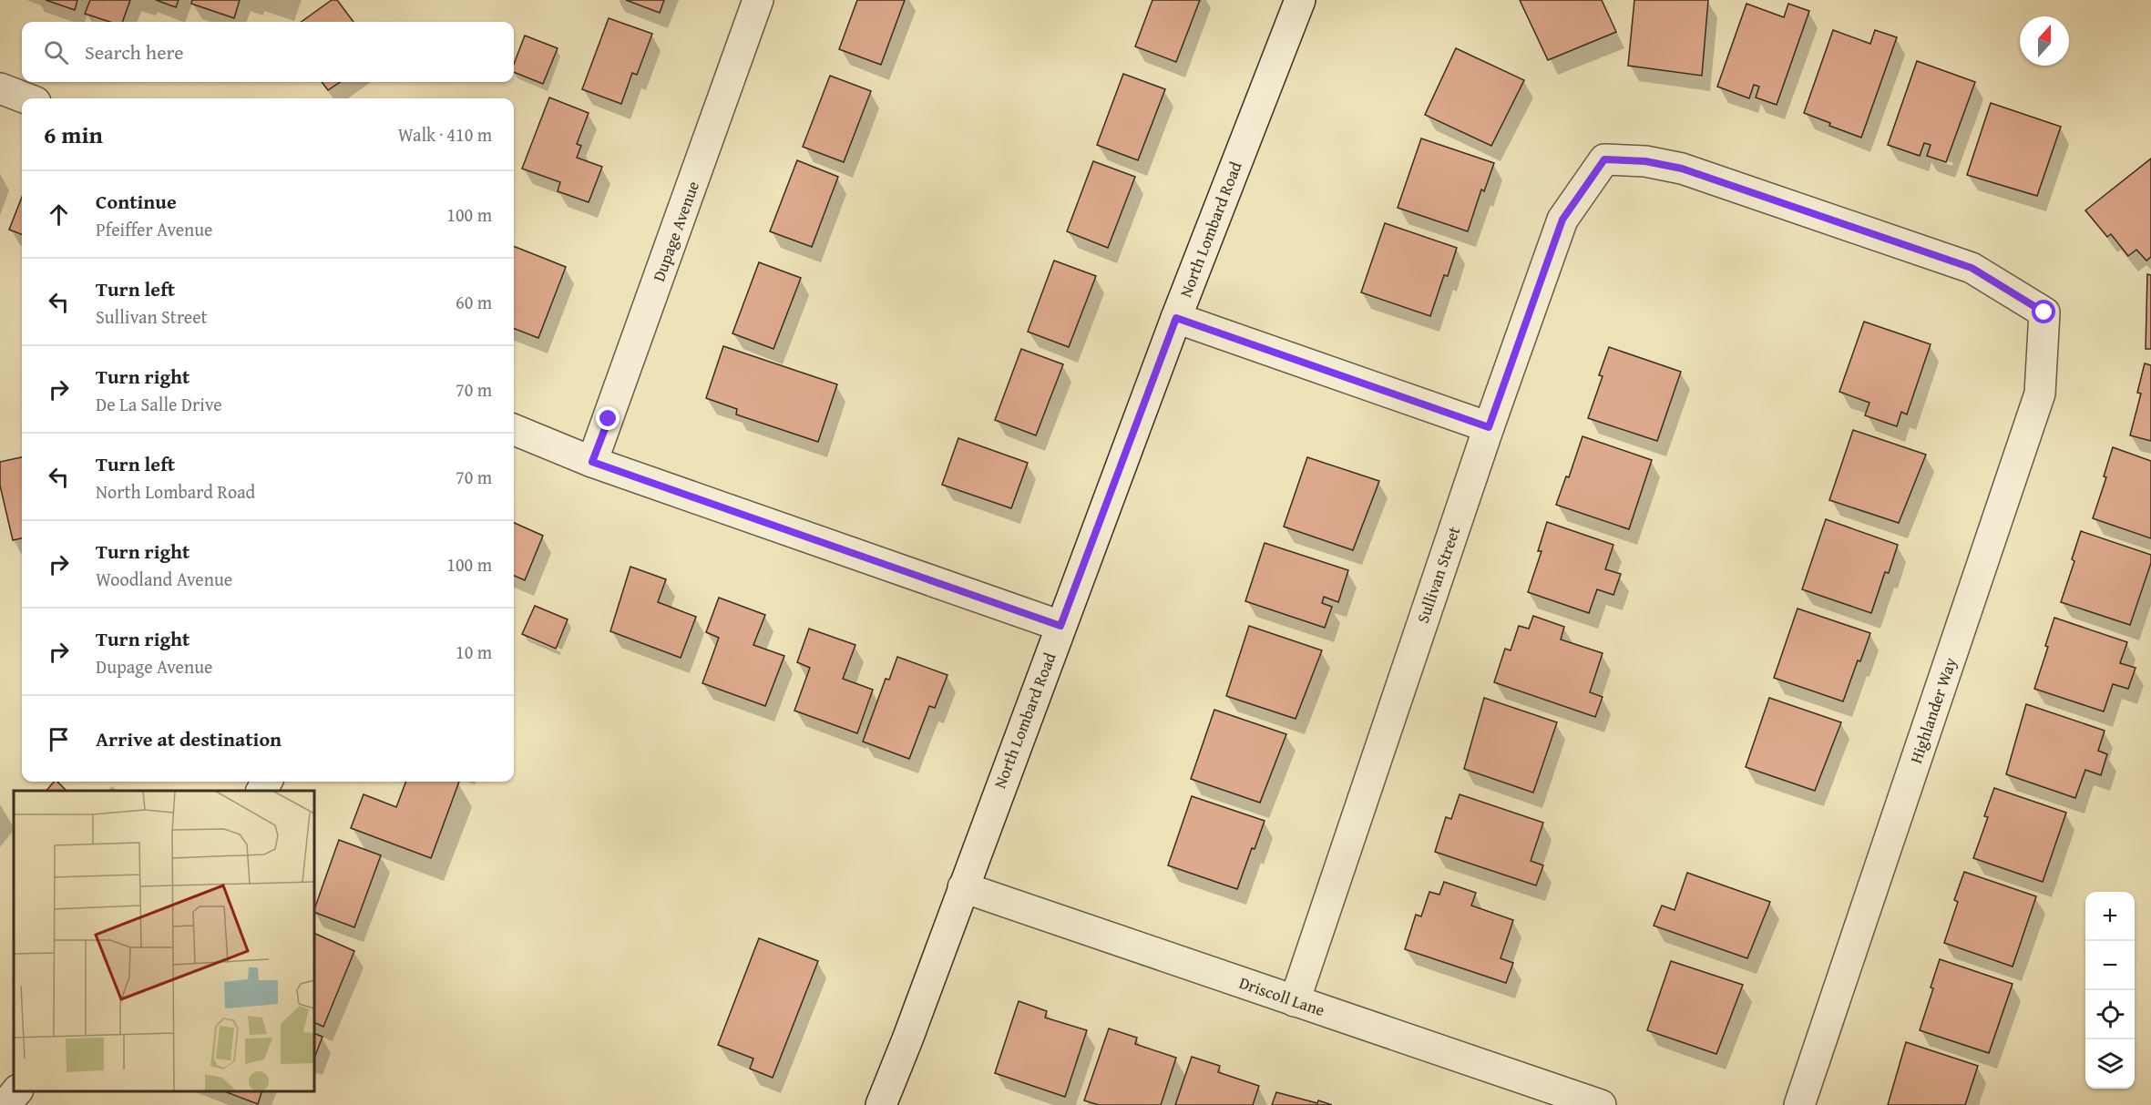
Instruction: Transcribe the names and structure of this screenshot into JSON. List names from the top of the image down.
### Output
{
  "streets": {
    "street": [
      "North Lombard Road",
      "Dupage Avenue",
      "Sullivan Street",
      "Highlander Way",
      "Driscoll Lane"
    ]
  },
  "crossings": [
    ["North Lombard Road", "Driscoll Lane"],
    ["Sullivan Street", "Highlander Way"],
    ["Sullivan Street", "Driscoll Lane"]
  ],
  "north": "top",
  "page": {
    "search": "Search here",
    "heading": ["6 min", "Walk · 410 m"],
    "list": [
      ["Continue", "Pfeiffer Avenue", "100 m"],
      ["Turn left", "Sullivan Street", "60 m"],
      ["Turn right", "De La Salle Drive", "70 m"],
      ["Turn left", "North Lombard Road", "70 m"],
      ["Turn right", "Woodland Avenue", "100 m"],
      ["Turn right", "Dupage Avenue", "10 m"],
      "Arrive at destination"
    ],
    "map_buttons": ["+", "−"]
  }
}
